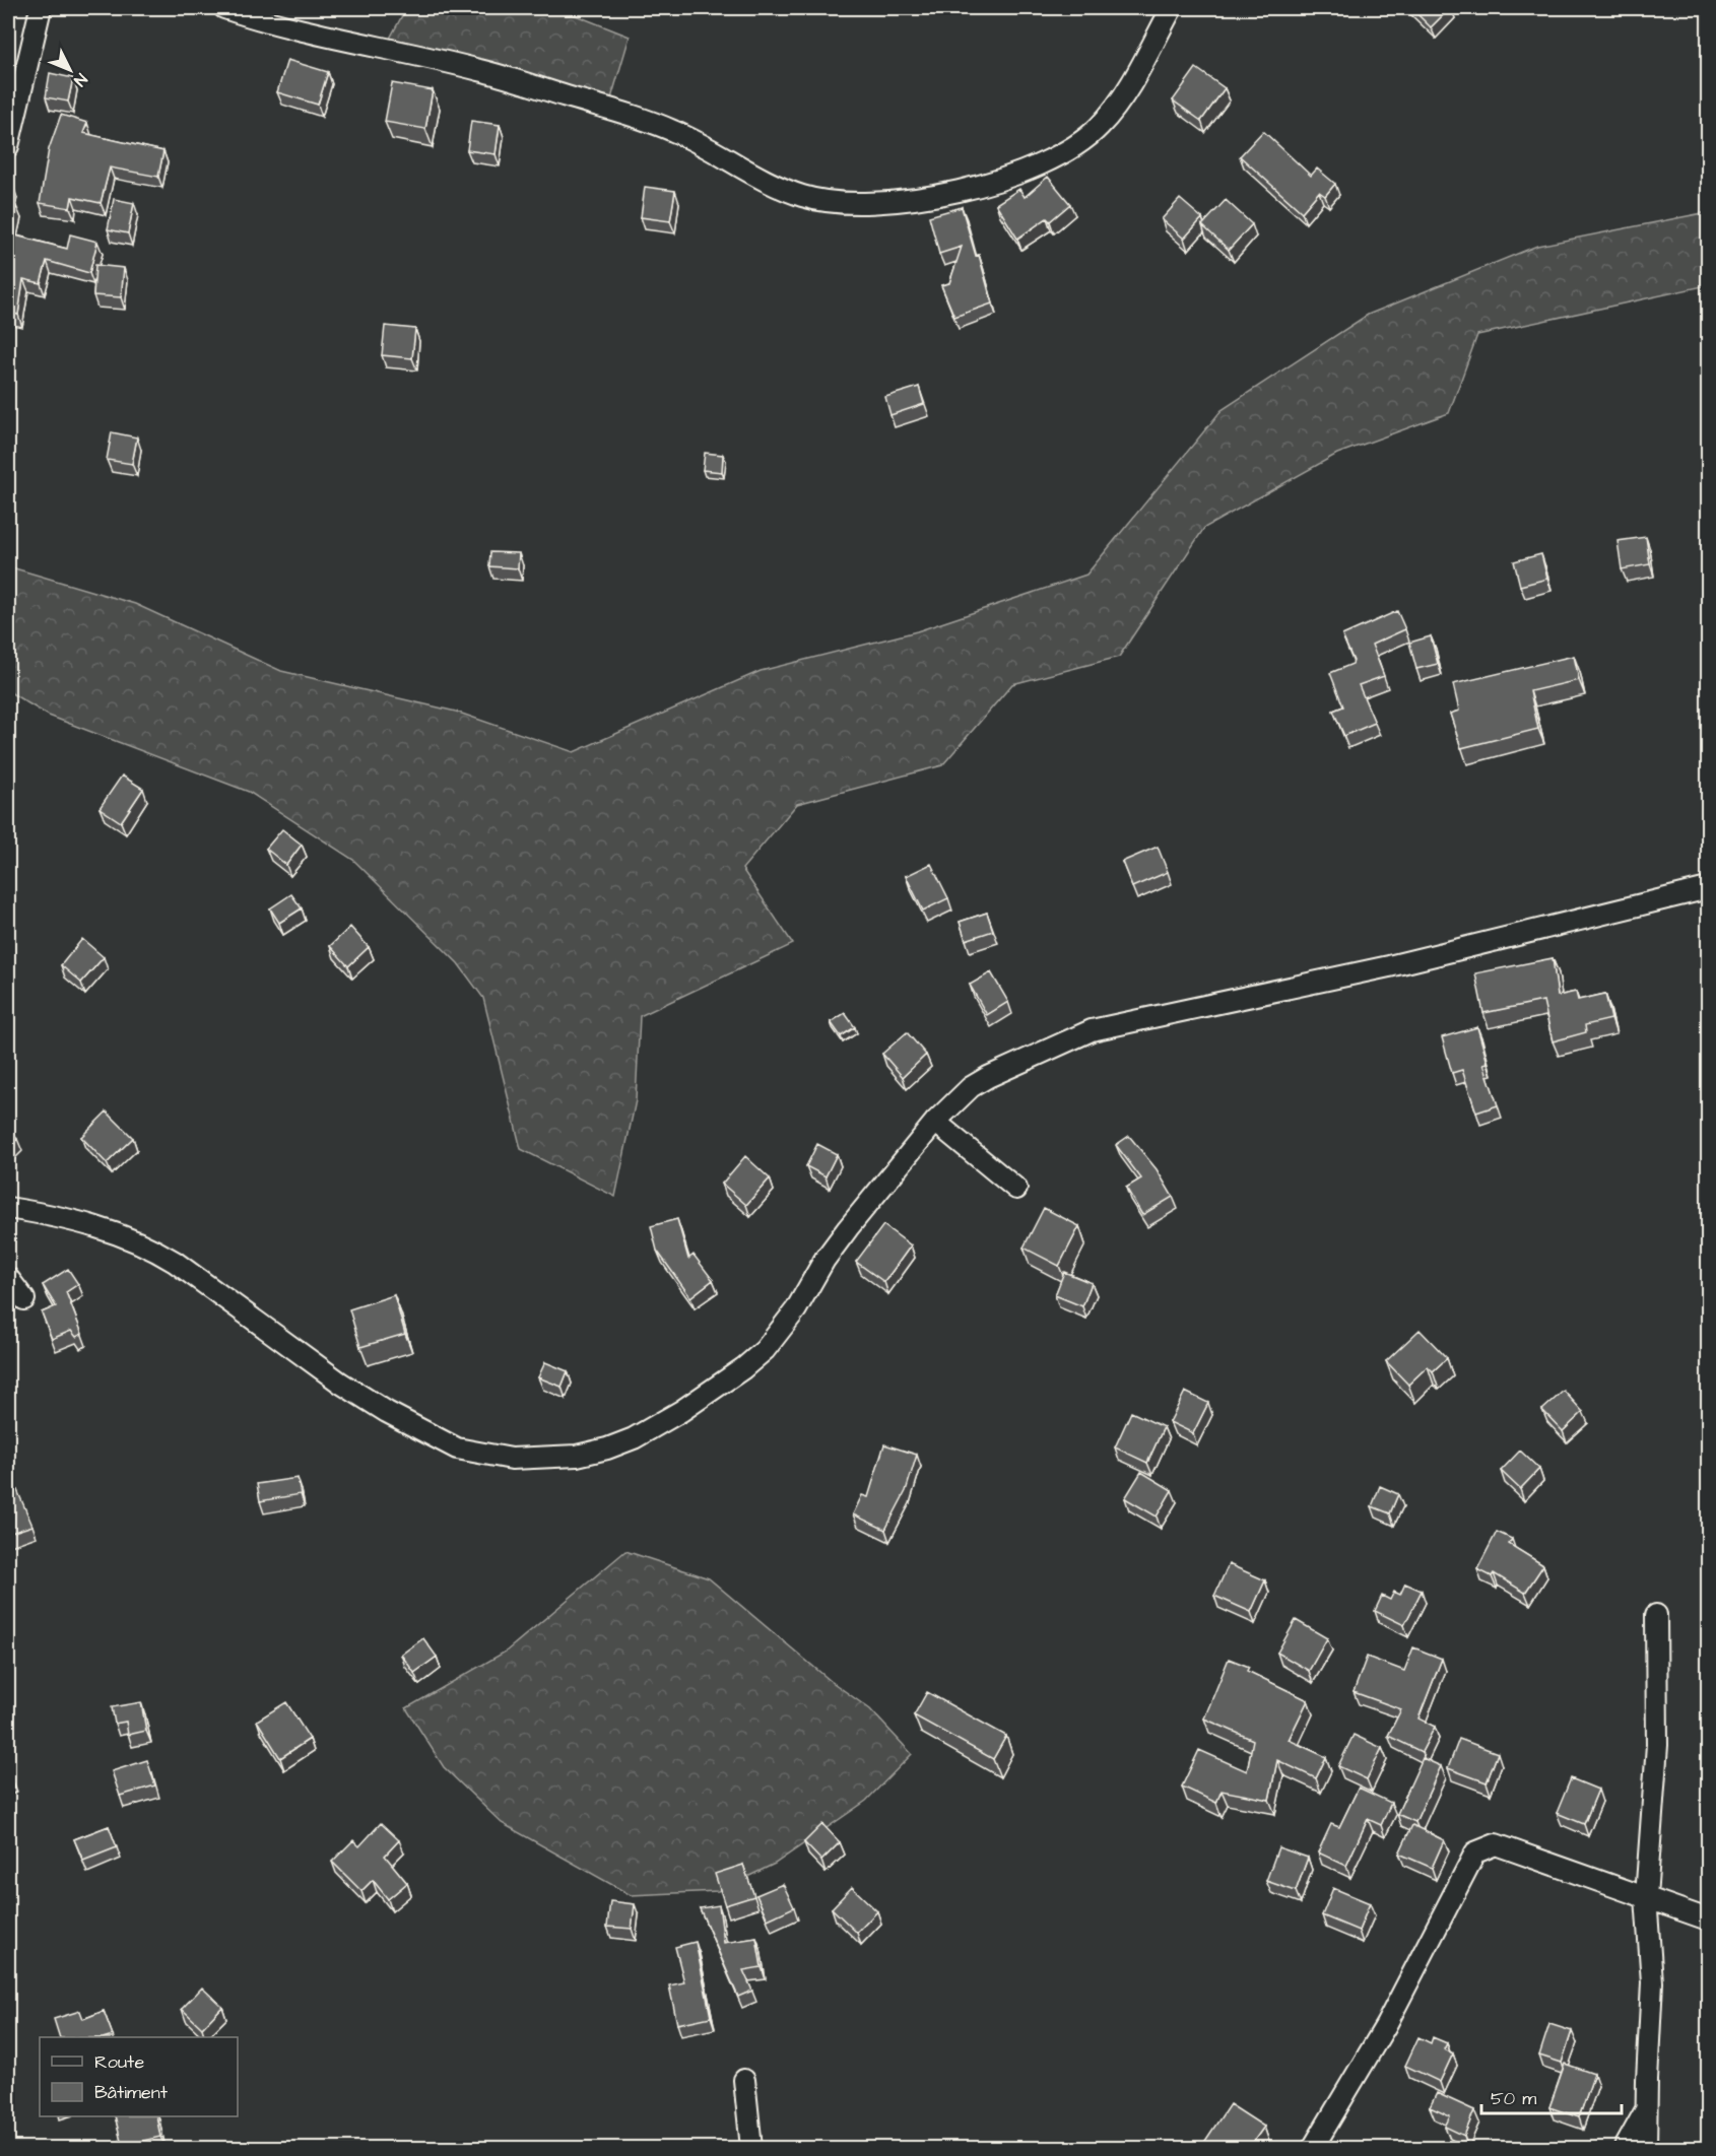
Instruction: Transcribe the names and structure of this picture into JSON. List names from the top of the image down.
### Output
{
  "legend": ["Route", "Bâtiment"],
  "scale_bar": "50 m",
  "north": "bottom right"
}
